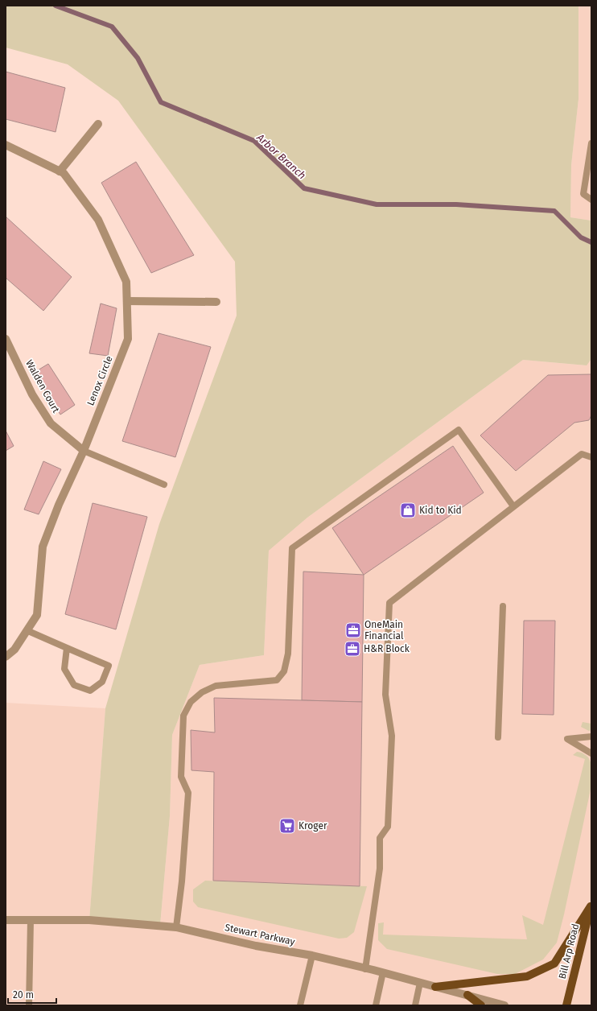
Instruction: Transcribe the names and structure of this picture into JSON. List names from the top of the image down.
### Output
{
  "streets": {
    "main road": ["Bill Arp Road"],
    "street": ["Lenox Circle", "Walden Court", "Stewart Parkway"]
  },
  "crossings": [
    ["Lenox Circle", "Walden Court"]
  ],
  "water": ["Arbor Branch"],
  "places": {
    "shop": ["Kid to Kid"],
    "office": ["OneMain Financial", "H&R Block"],
    "supermarket": ["Kroger"]
  },
  "scale_bar": "20 m"
}
